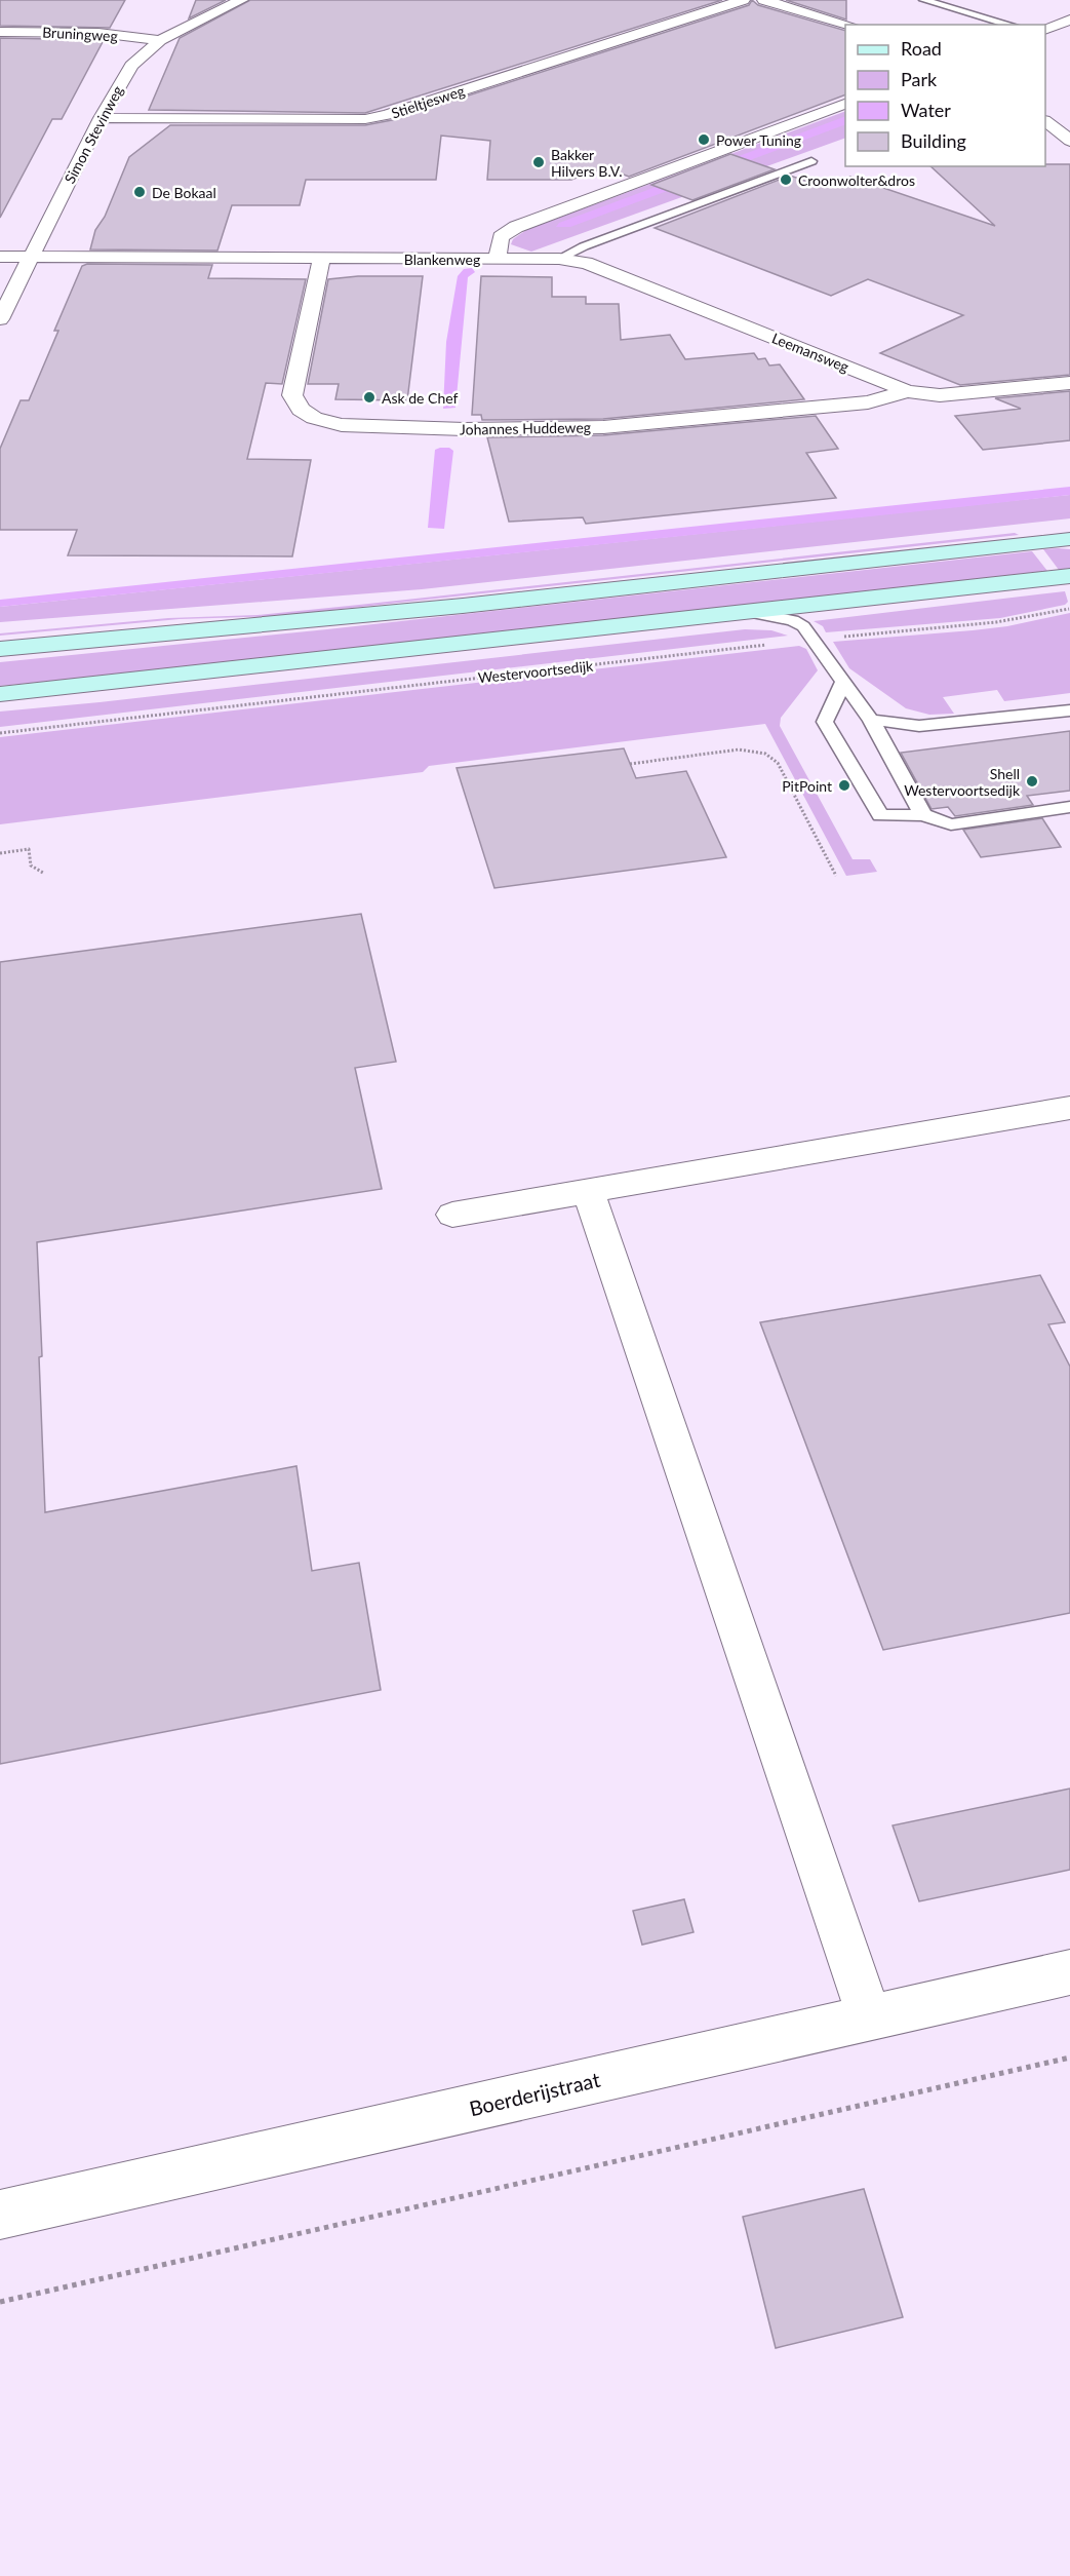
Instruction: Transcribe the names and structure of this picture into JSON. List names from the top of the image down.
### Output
{
  "streets": {
    "street": [
      "Bruningweg",
      "Stieltjesweg",
      "Simon Stevinweg",
      "Blankenweg",
      "Leemansweg",
      "Johannes Huddeweg",
      "Boerderijstraat"
    ],
    "path": ["Westervoortsedijk"]
  },
  "crossings": [
    ["Bruningweg", "Simon Stevinweg"],
    ["Stieltjesweg", "Simon Stevinweg"],
    ["Simon Stevinweg", "Blankenweg"],
    ["Blankenweg", "Leemansweg"],
    ["Blankenweg", "Johannes Huddeweg"],
    ["Leemansweg", "Johannes Huddeweg"]
  ],
  "places": [
    "Power Tuning",
    "Bakker Hilvers B.V.",
    "Croonwolter&dros",
    "De Bokaal",
    "Ask de Chef",
    "Shell Westervoortsedijk",
    "PitPoint"
  ],
  "legend": [
    "Road",
    "Park",
    "Water",
    "Building"
  ]
}
